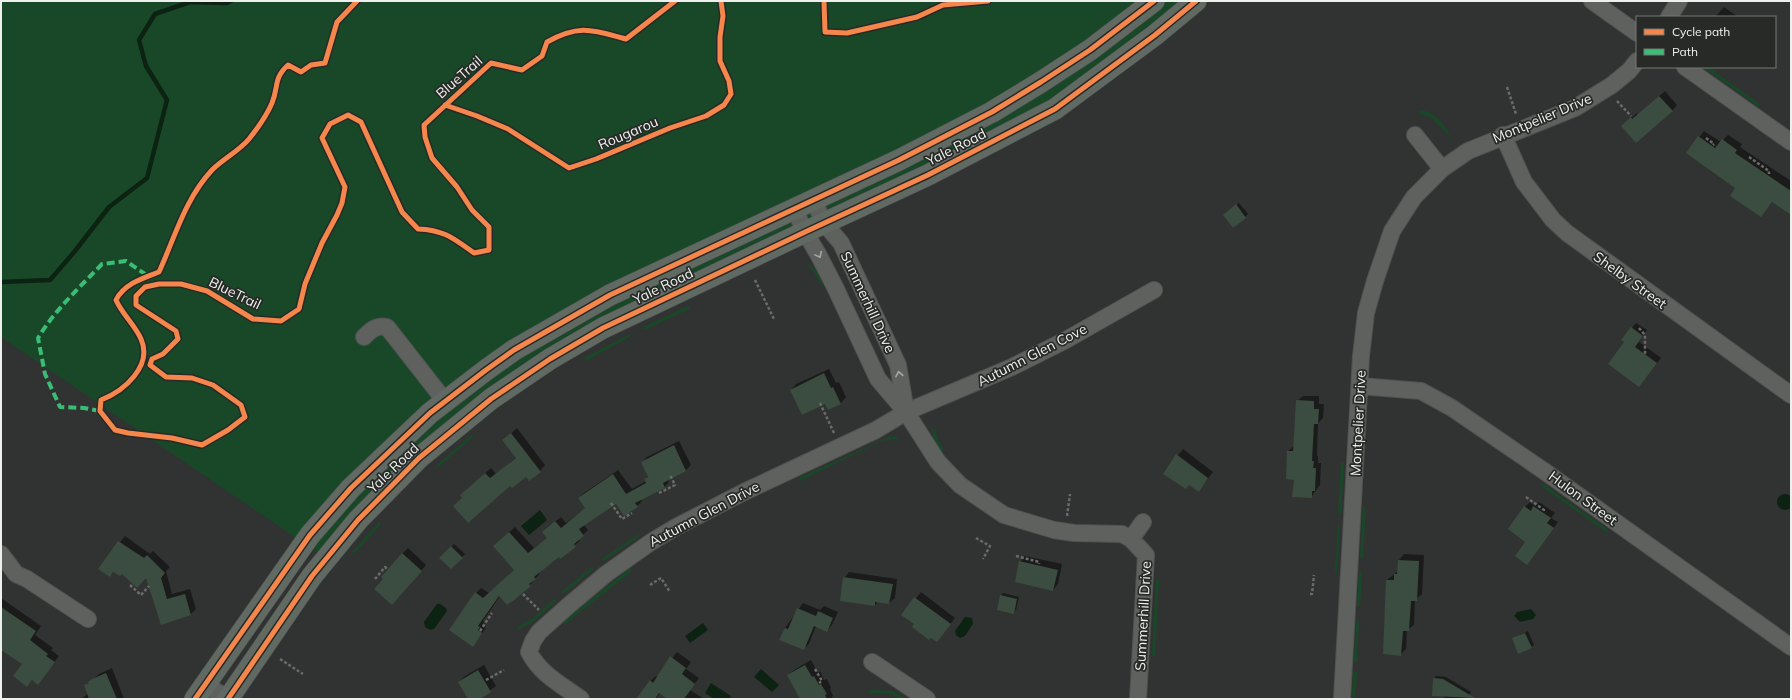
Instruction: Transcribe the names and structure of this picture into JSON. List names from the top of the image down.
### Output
{
  "streets": {
    "main road": ["Yale Road"],
    "street": [
      "Montpelier Drive",
      "Shelby Street",
      "Summerhill Drive",
      "Autumn Glen Cove",
      "Hulon Street",
      "Autumn Glen Drive"
    ],
    "cycle path": ["BlueTrail"]
  },
  "crossings": [
    ["Montpelier Drive", "Shelby Street"],
    ["Montpelier Drive", "Hulon Street"],
    ["Yale Road", "Summerhill Drive"],
    ["Summerhill Drive", "Autumn Glen Cove"],
    ["Summerhill Drive", "Autumn Glen Drive"],
    ["Autumn Glen Cove", "Autumn Glen Drive"]
  ],
  "legend": ["Cycle path", "Path"]
}
